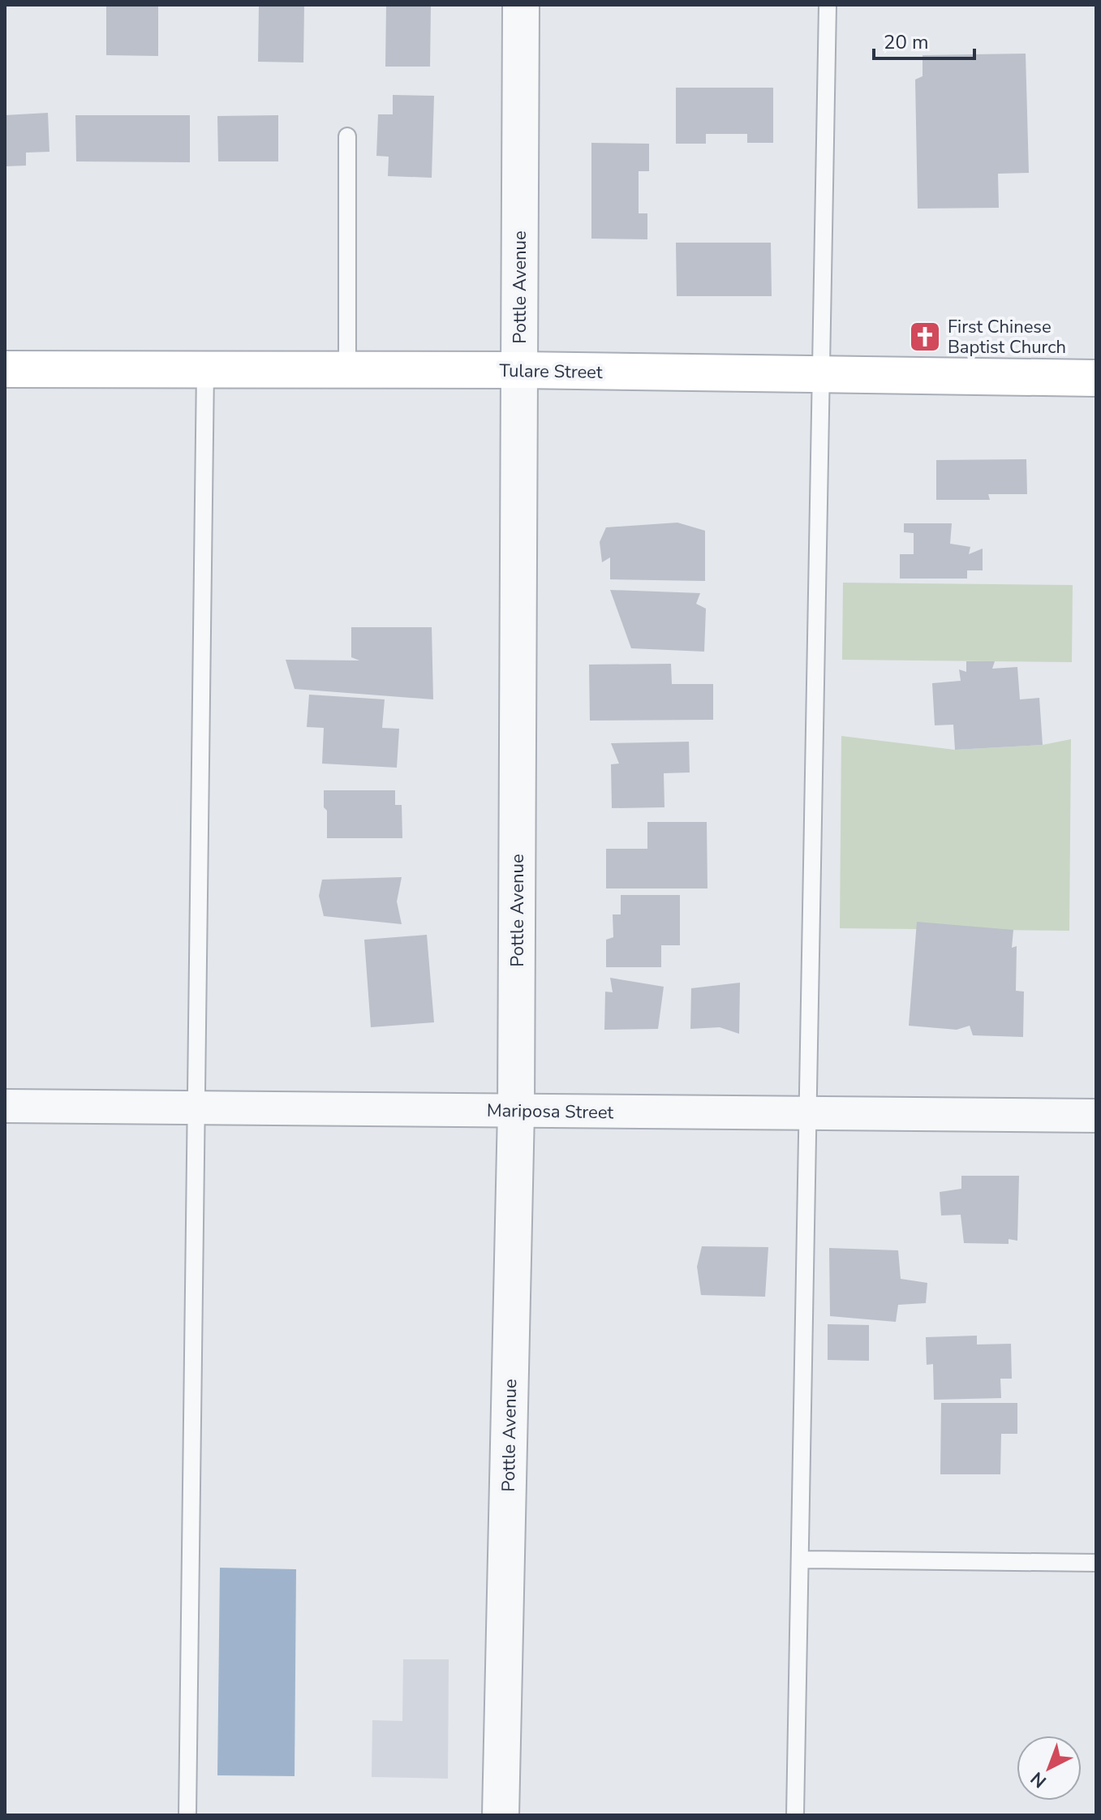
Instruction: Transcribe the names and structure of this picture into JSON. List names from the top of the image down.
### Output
{
  "streets": {
    "main road": ["Tulare Street"],
    "street": ["Pottle Avenue", "Mariposa Street"]
  },
  "crossings": [
    ["Pottle Avenue", "Tulare Street"],
    ["Pottle Avenue", "Mariposa Street"]
  ],
  "places": {
    "church": ["First Chinese Baptist Church"]
  },
  "scale_bar": "20 m",
  "north": "bottom left"
}
